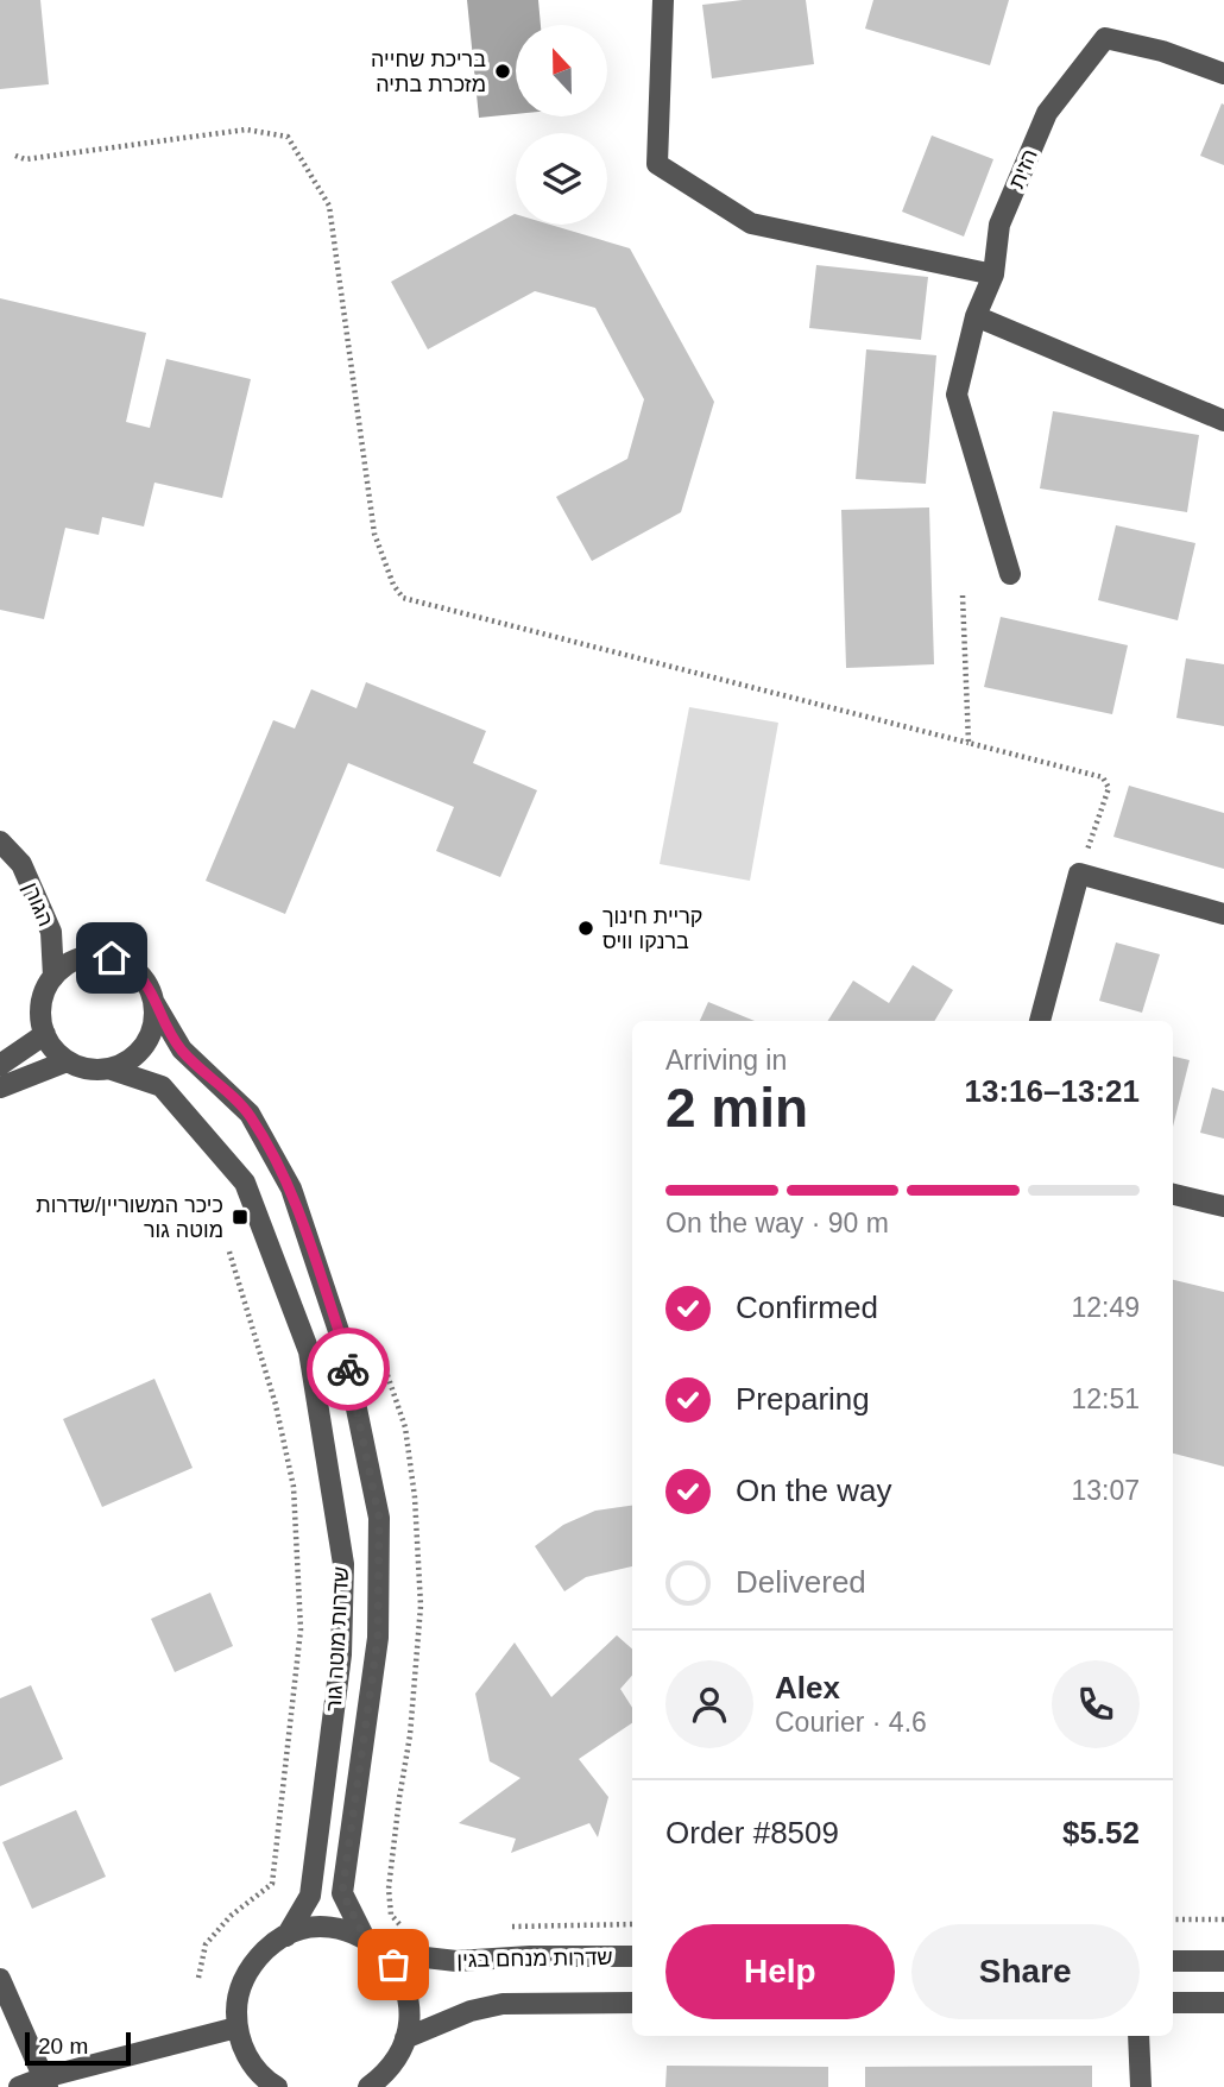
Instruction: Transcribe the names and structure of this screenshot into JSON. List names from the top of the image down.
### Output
{
  "streets": {
    "street": [
      "הזית",
      "הגורן",
      "שדרות מוטה גור",
      "שדרות מנחם בגין"
    ]
  },
  "crossings": [
    ["הגורן", "שדרות מוטה גור"]
  ],
  "places": {
    "other": ["בריכת שחייה מזכרת בתיה", "קריית חינוך ברנקו וויס"],
    "transit": ["כיכר המשוריין/שדרות מוטה גור"]
  },
  "scale_bar": "20 m",
  "north": "top",
  "page": {
    "heading": ["2 min", "Arriving in", "13:16–13:21"],
    "panel": [
      "Alex",
      "Courier · 4.6",
      "Order #8509",
      "$5.52"
    ],
    "bar": "On the way · 90 m",
    "list": [
      ["Confirmed", "12:49"],
      ["Preparing", "12:51"],
      ["On the way", "13:07"],
      "Delivered"
    ],
    "buttons": ["Help", "Share"],
    "scale": "20 m"
  }
}
